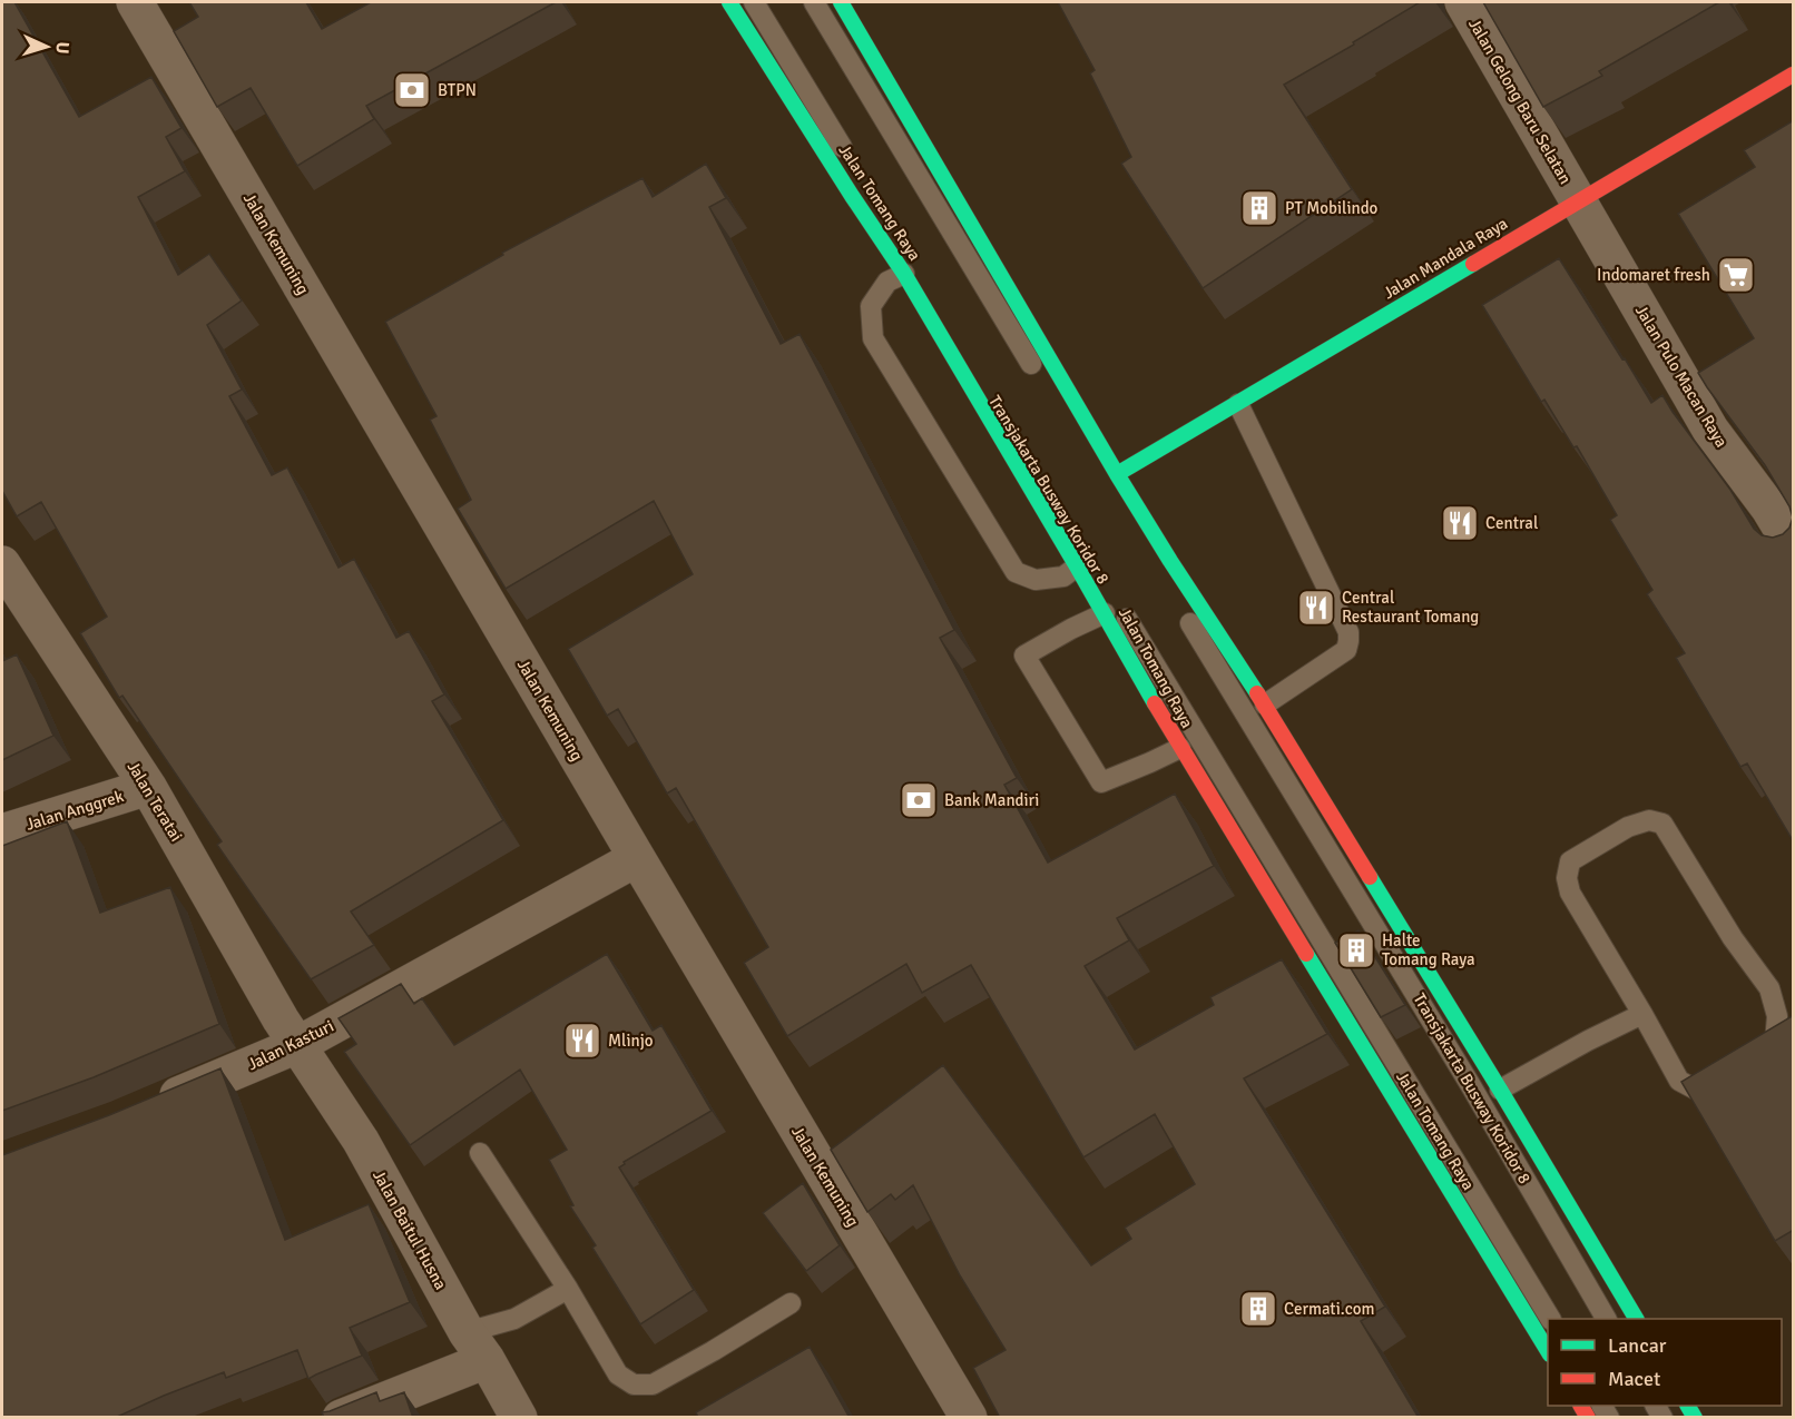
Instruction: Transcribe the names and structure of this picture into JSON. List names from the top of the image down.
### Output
{
  "streets": {
    "main road": ["Jalan Tomang Raya", "Jalan Mandala Raya"],
    "street": [
      "Jalan Gelong Baru Selatan",
      "Jalan Kemuning",
      "Jalan Pulo Macan Raya",
      "Jalan Teratai",
      "Jalan Anggrek",
      "Jalan Kasturi",
      "Jalan Baitul Husna"
    ],
    "lane": ["Transjakarta Busway Koridor 8"]
  },
  "crossings": [
    ["Jalan Gelong Baru Selatan", "Jalan Mandala Raya"],
    ["Jalan Gelong Baru Selatan", "Jalan Pulo Macan Raya"],
    ["Jalan Kemuning", "Jalan Kasturi"],
    ["Jalan Mandala Raya", "Jalan Pulo Macan Raya"],
    ["Jalan Teratai", "Jalan Anggrek"],
    ["Jalan Teratai", "Jalan Kasturi"],
    ["Jalan Teratai", "Jalan Baitul Husna"],
    ["Jalan Kasturi", "Jalan Baitul Husna"]
  ],
  "places": {
    "bank": ["BTPN", "Bank Mandiri"],
    "building": ["PT Mobilindo", "Halte Tomang Raya", "Cermati.com"],
    "supermarket": ["Indomaret fresh"],
    "restaurant": ["Central", "Central Restaurant Tomang", "Mlinjo"]
  },
  "legend": ["Lancar", "Macet"],
  "north": "right"
}
